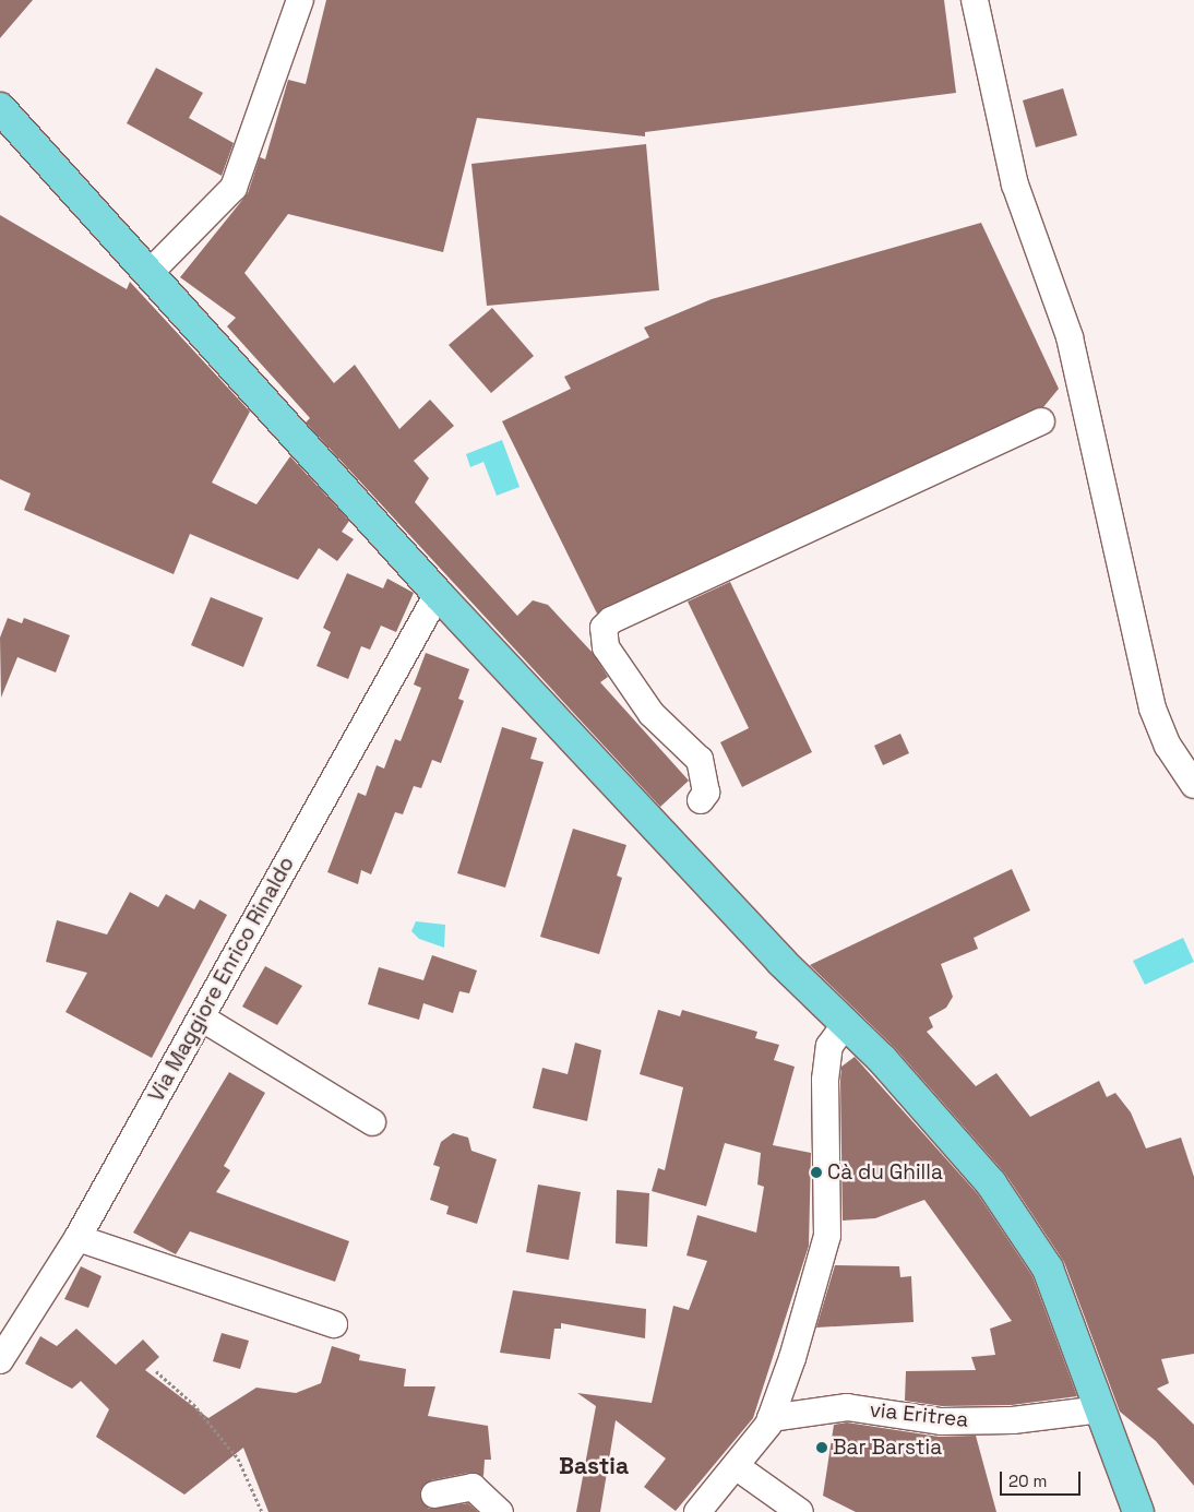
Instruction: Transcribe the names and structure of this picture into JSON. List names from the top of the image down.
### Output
{
  "streets": {
    "street": ["Via Maggiore Enrico Rinaldo", "via Eritrea"]
  },
  "districts": ["Bastia"],
  "places": ["Cà du Ghilla", "Bar Barstia"],
  "scale_bar": "20 m"
}
